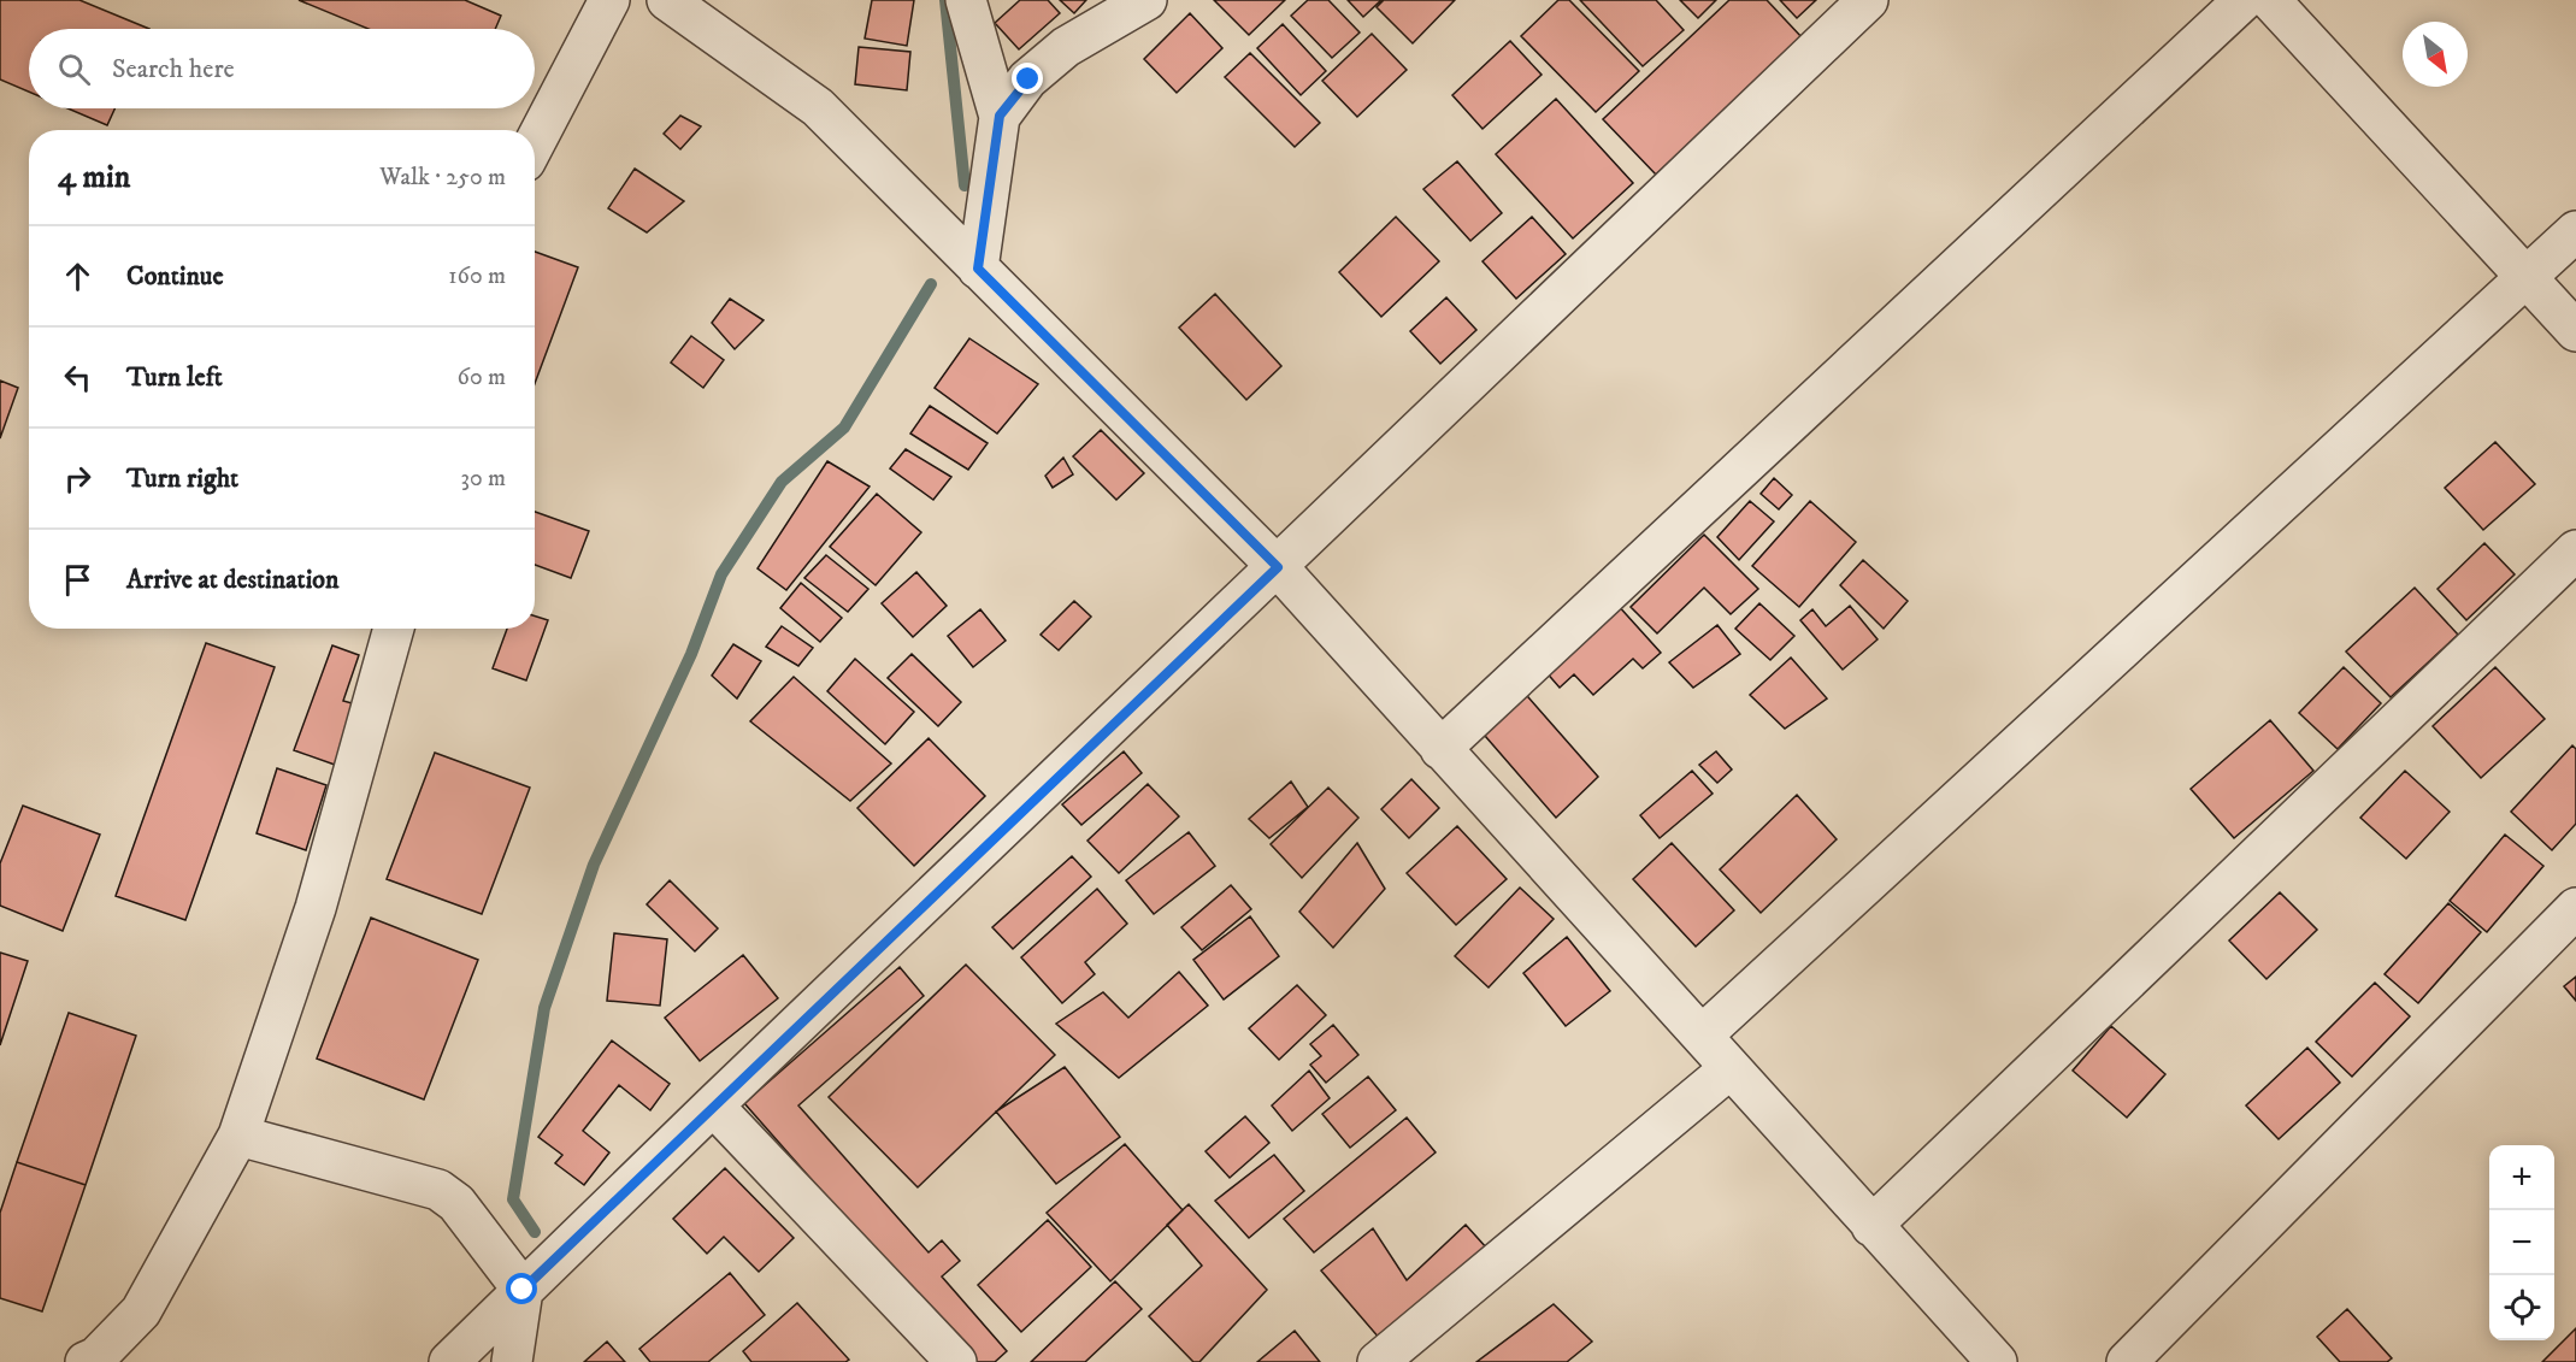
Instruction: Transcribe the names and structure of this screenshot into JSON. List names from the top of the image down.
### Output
{
  "north": "bottom right",
  "page": {
    "search": "Search here",
    "heading": ["4 min", "Walk · 250 m"],
    "list": [
      ["Continue", "160 m"],
      ["Turn left", "60 m"],
      ["Turn right", "30 m"],
      "Arrive at destination"
    ],
    "map_buttons": ["+", "−"]
  }
}
